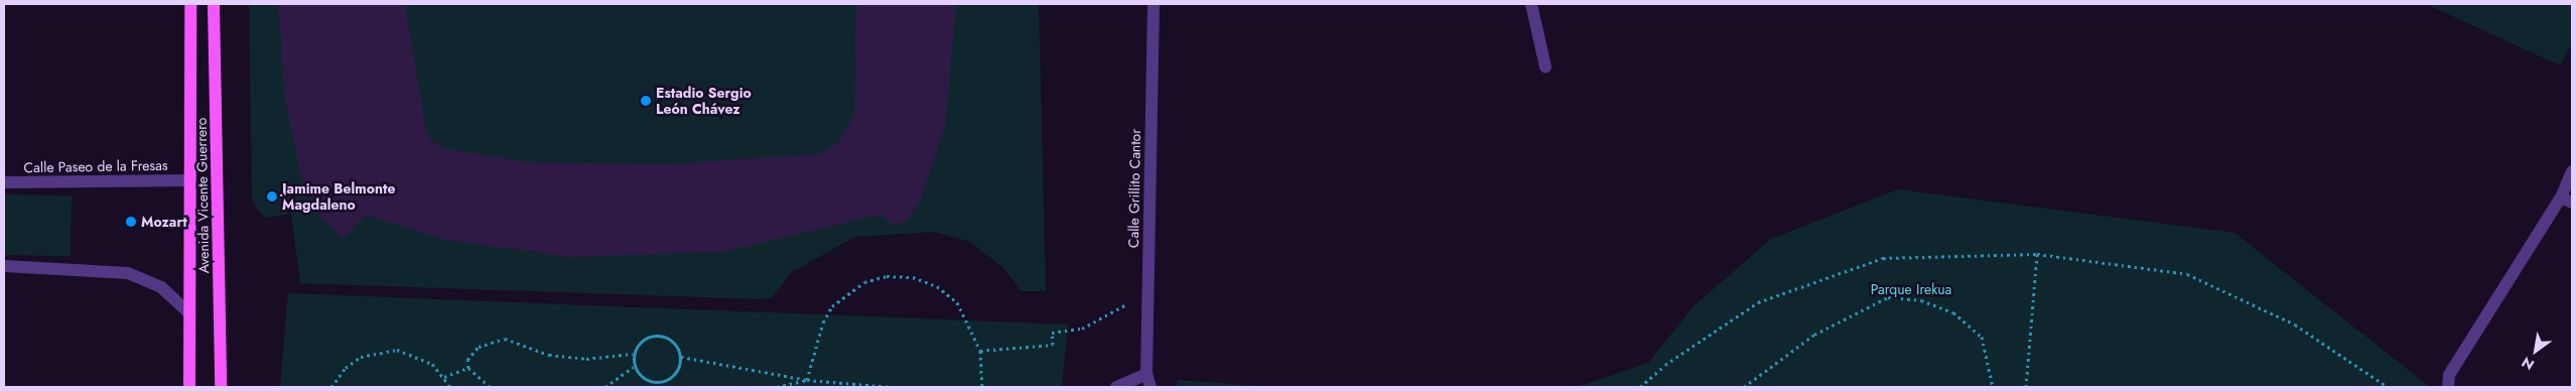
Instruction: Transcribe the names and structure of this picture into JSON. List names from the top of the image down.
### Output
{
  "streets": {
    "main road": ["Avenida Vicente Guerrero"],
    "street": ["Calle Paseo de la Fresas", "Calle Grillito Cantor"]
  },
  "crossings": [
    ["Calle Paseo de la Fresas", "Avenida Vicente Guerrero"]
  ],
  "parks": ["Parque Irekua"],
  "places": ["Estadio Sergio León Chávez", "Jamime Belmonte Magdaleno", "Mozart"],
  "north": "bottom left"
}
